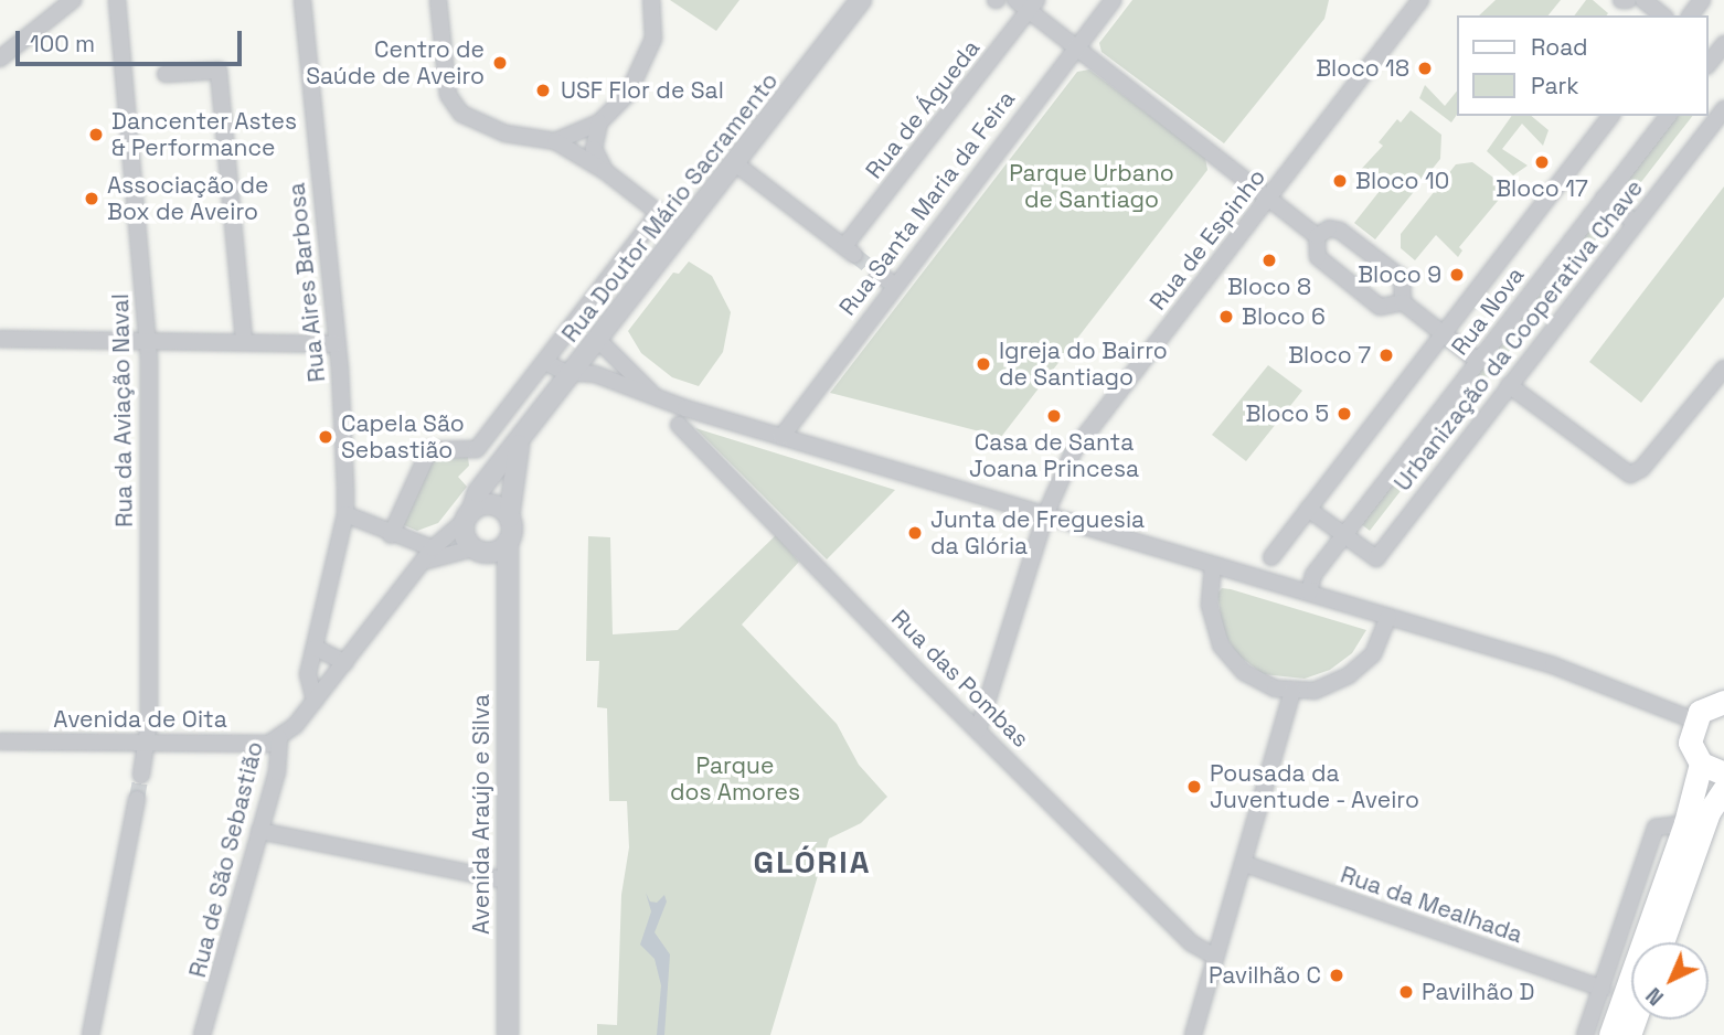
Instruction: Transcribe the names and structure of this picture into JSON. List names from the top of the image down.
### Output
{
  "streets": {
    "street": [
      "Rua de Águeda",
      "Rua Santa Maria da Feira",
      "Rua Doutor Mário Sacramento",
      "Rua de Espinho",
      "Rua Aires Barbosa",
      "Rua Nova",
      "Urbanização da Cooperativa Chave",
      "Rua da Aviação Naval",
      "Rua das Pombas",
      "Avenida de Oita",
      "Avenida Araújo e Silva",
      "Rua de São Sebastião",
      "Rua da Mealhada"
    ]
  },
  "crossings": [
    ["Rua de Águeda", "Rua Doutor Mário Sacramento"],
    ["Rua Doutor Mário Sacramento", "Avenida Araújo e Silva"],
    ["Rua Doutor Mário Sacramento", "Rua de São Sebastião"],
    ["Rua de Espinho", "Rua das Pombas"],
    ["Rua Aires Barbosa", "Rua de São Sebastião"],
    ["Rua Nova", "Urbanização da Cooperativa Chave"],
    ["Rua da Aviação Naval", "Avenida de Oita"],
    ["Avenida de Oita", "Rua de São Sebastião"],
    ["Avenida Araújo e Silva", "Rua de São Sebastião"]
  ],
  "districts": ["GLÓRIA"],
  "parks": ["Parque Urbano de Santiago", "Parque dos Amores"],
  "places": [
    "Centro de Saúde de Aveiro",
    "Bloco 18",
    "USF Flor de Sal",
    "Dancenter Astes & Performance",
    "Bloco 17",
    "Bloco 10",
    "Associação de Box de Aveiro",
    "Bloco 8",
    "Bloco 9",
    "Bloco 6",
    "Bloco 7",
    "Igreja do Bairro de Santiago",
    "Bloco 5",
    "Casa de Santa Joana Princesa",
    "Capela São Sebastião",
    "Junta de Freguesia da Glória",
    "Pousada da Juventude - Aveiro",
    "Pavilhão C",
    "Pavilhão D"
  ],
  "legend": ["Road", "Park"],
  "scale_bar": "100 m",
  "north": "bottom left"
}
